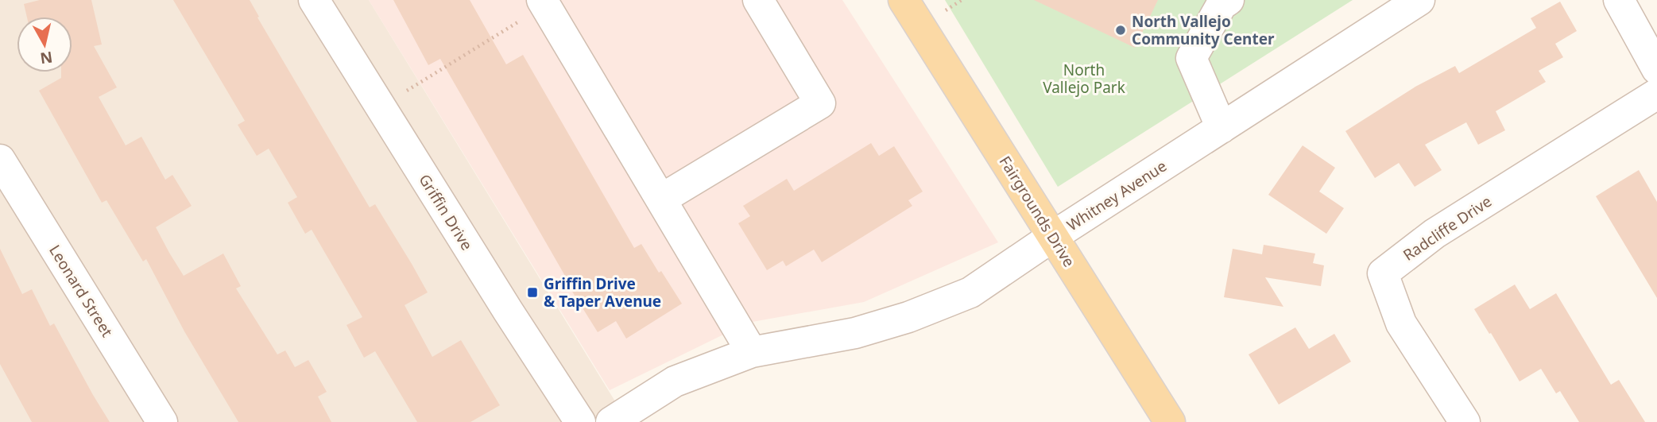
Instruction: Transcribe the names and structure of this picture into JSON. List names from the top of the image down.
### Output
{
  "streets": {
    "main road": ["Fairgrounds Drive"],
    "street": [
      "Whitney Avenue",
      "Griffin Drive",
      "Radcliffe Drive",
      "Leonard Street"
    ]
  },
  "crossings": [
    ["Whitney Avenue", "Fairgrounds Drive"]
  ],
  "parks": ["North Vallejo Park"],
  "places": {
    "other": ["North Vallejo Community Center"],
    "transit": ["Griffin Drive & Taper Avenue"]
  },
  "north": "bottom"
}
